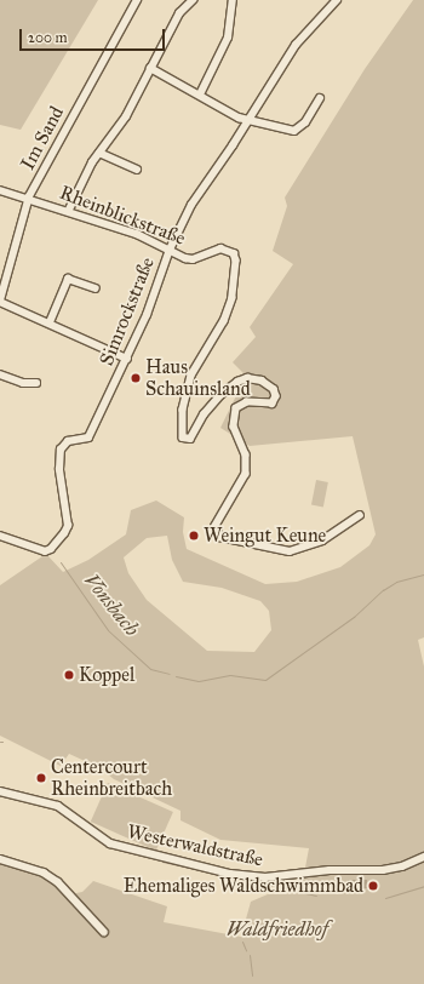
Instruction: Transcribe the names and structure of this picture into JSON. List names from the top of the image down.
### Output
{
  "streets": {
    "street": [
      "Im Sand",
      "Rheinblickstraße",
      "Simrockstraße",
      "Westerwaldstraße"
    ]
  },
  "crossings": [
    ["Im Sand", "Rheinblickstraße"],
    ["Rheinblickstraße", "Simrockstraße"]
  ],
  "water": ["Vonsbach"],
  "parks": ["Waldfriedhof"],
  "places": [
    "Haus Schauinsland",
    "Weingut Keune",
    "Koppel",
    "Centercourt Rheinbreitbach",
    "Ehemaliges Waldschwimmbad"
  ],
  "scale_bar": "200 m"
}
